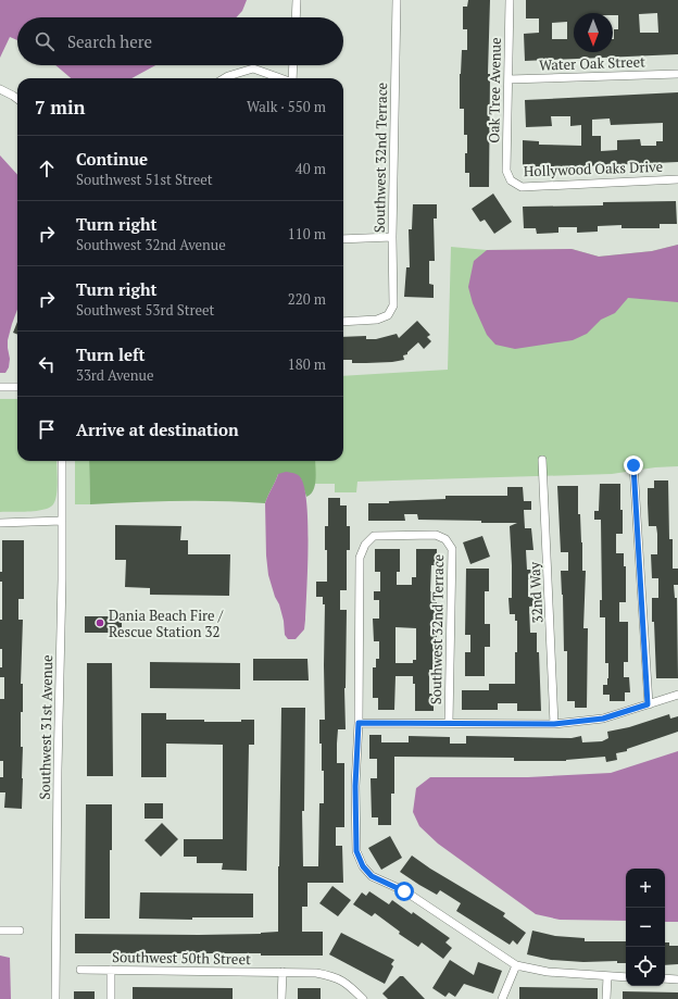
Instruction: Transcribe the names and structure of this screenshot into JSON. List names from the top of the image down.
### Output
{
  "streets": {
    "street": [
      "Water Oak Street",
      "Oak Tree Avenue",
      "Southwest 32nd Terrace",
      "Hollywood Oaks Drive",
      "32nd Way",
      "Southwest 31st Avenue",
      "Southwest 50th Street"
    ]
  },
  "crossings": [
    ["Water Oak Street", "Oak Tree Avenue"],
    ["Oak Tree Avenue", "Hollywood Oaks Drive"]
  ],
  "places": ["Dania Beach Fire / Rescue Station 32"],
  "north": "bottom",
  "page": {
    "search": "Search here",
    "heading": ["7 min", "Walk · 550 m"],
    "list": [
      ["Continue", "Southwest 51st Street", "40 m"],
      ["Turn right", "Southwest 32nd Avenue", "110 m"],
      ["Turn right", "Southwest 53rd Street", "220 m"],
      ["Turn left", "33rd Avenue", "180 m"],
      "Arrive at destination"
    ],
    "map_buttons": ["+", "−"]
  }
}
